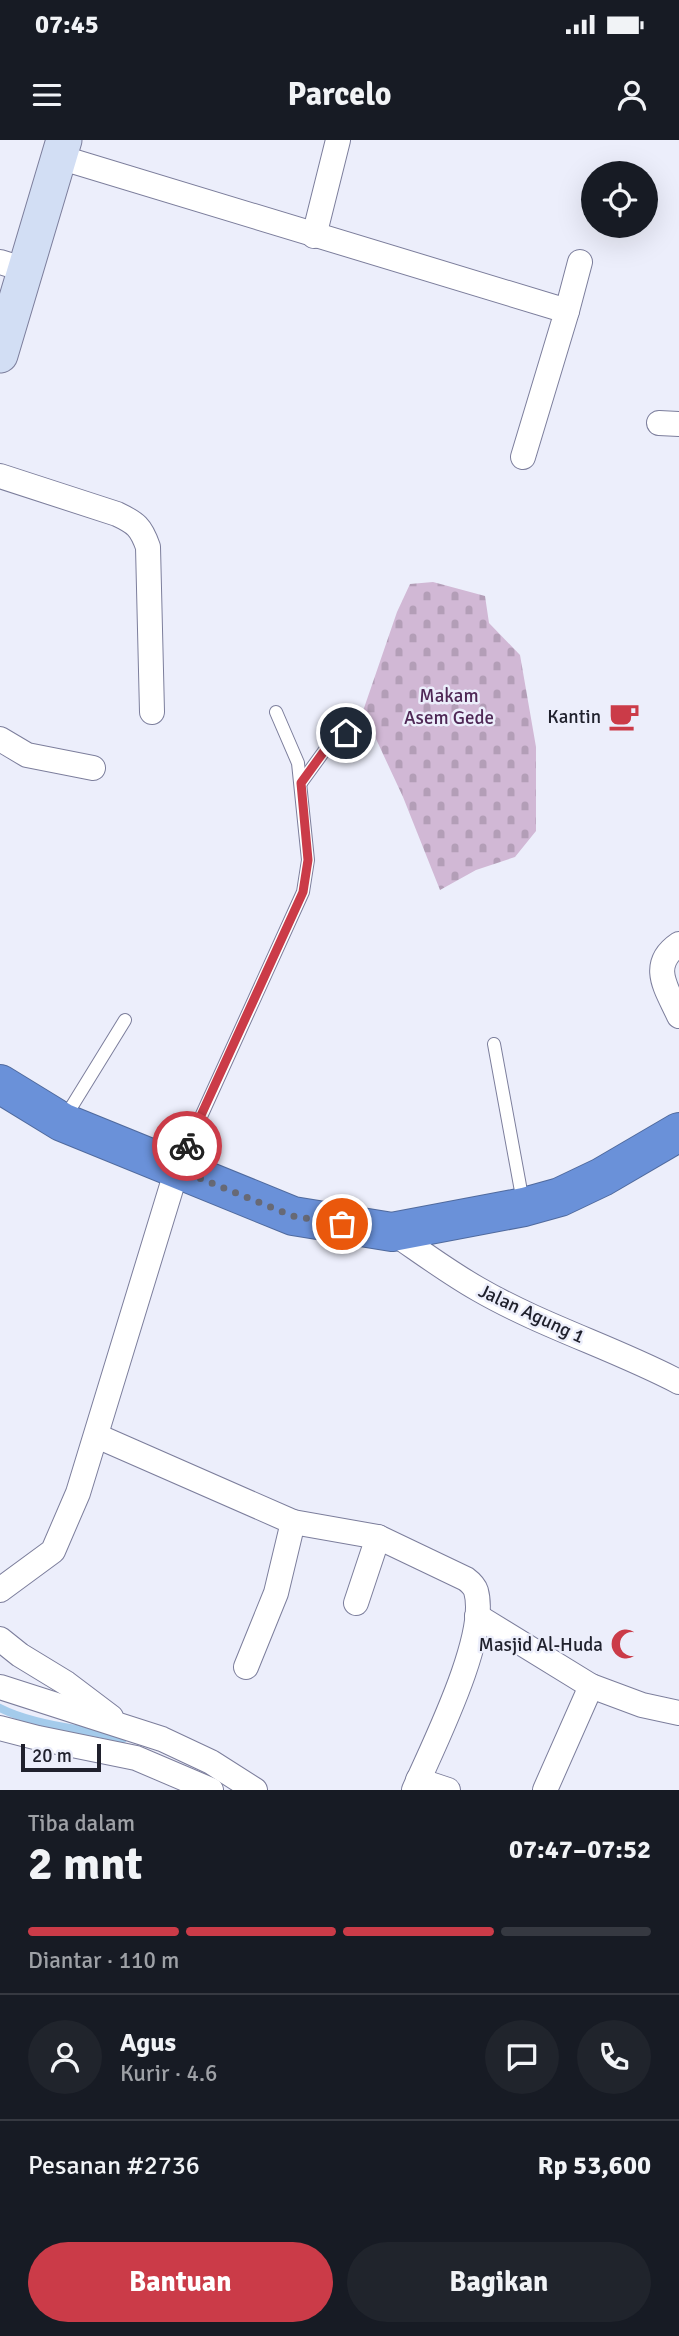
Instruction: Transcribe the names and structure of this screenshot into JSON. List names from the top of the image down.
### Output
{
  "streets": {
    "street": ["Jalan Agung 1"]
  },
  "parks": ["Makam Asem Gede"],
  "places": {
    "cafe": ["Kantin"],
    "mosque": ["Masjid Al-Huda"]
  },
  "scale_bar": "20 m",
  "page": {
    "status": "07:45",
    "header": "Parcelo",
    "scale": "20 m",
    "heading": ["2 mnt", "Tiba dalam", "07:47–07:52"],
    "panel": [
      "Agus",
      "Kurir · 4.6",
      "Pesanan #2736",
      "Rp 53,600"
    ],
    "bar": "Diantar · 110 m",
    "buttons": ["Bantuan", "Bagikan"]
  }
}
